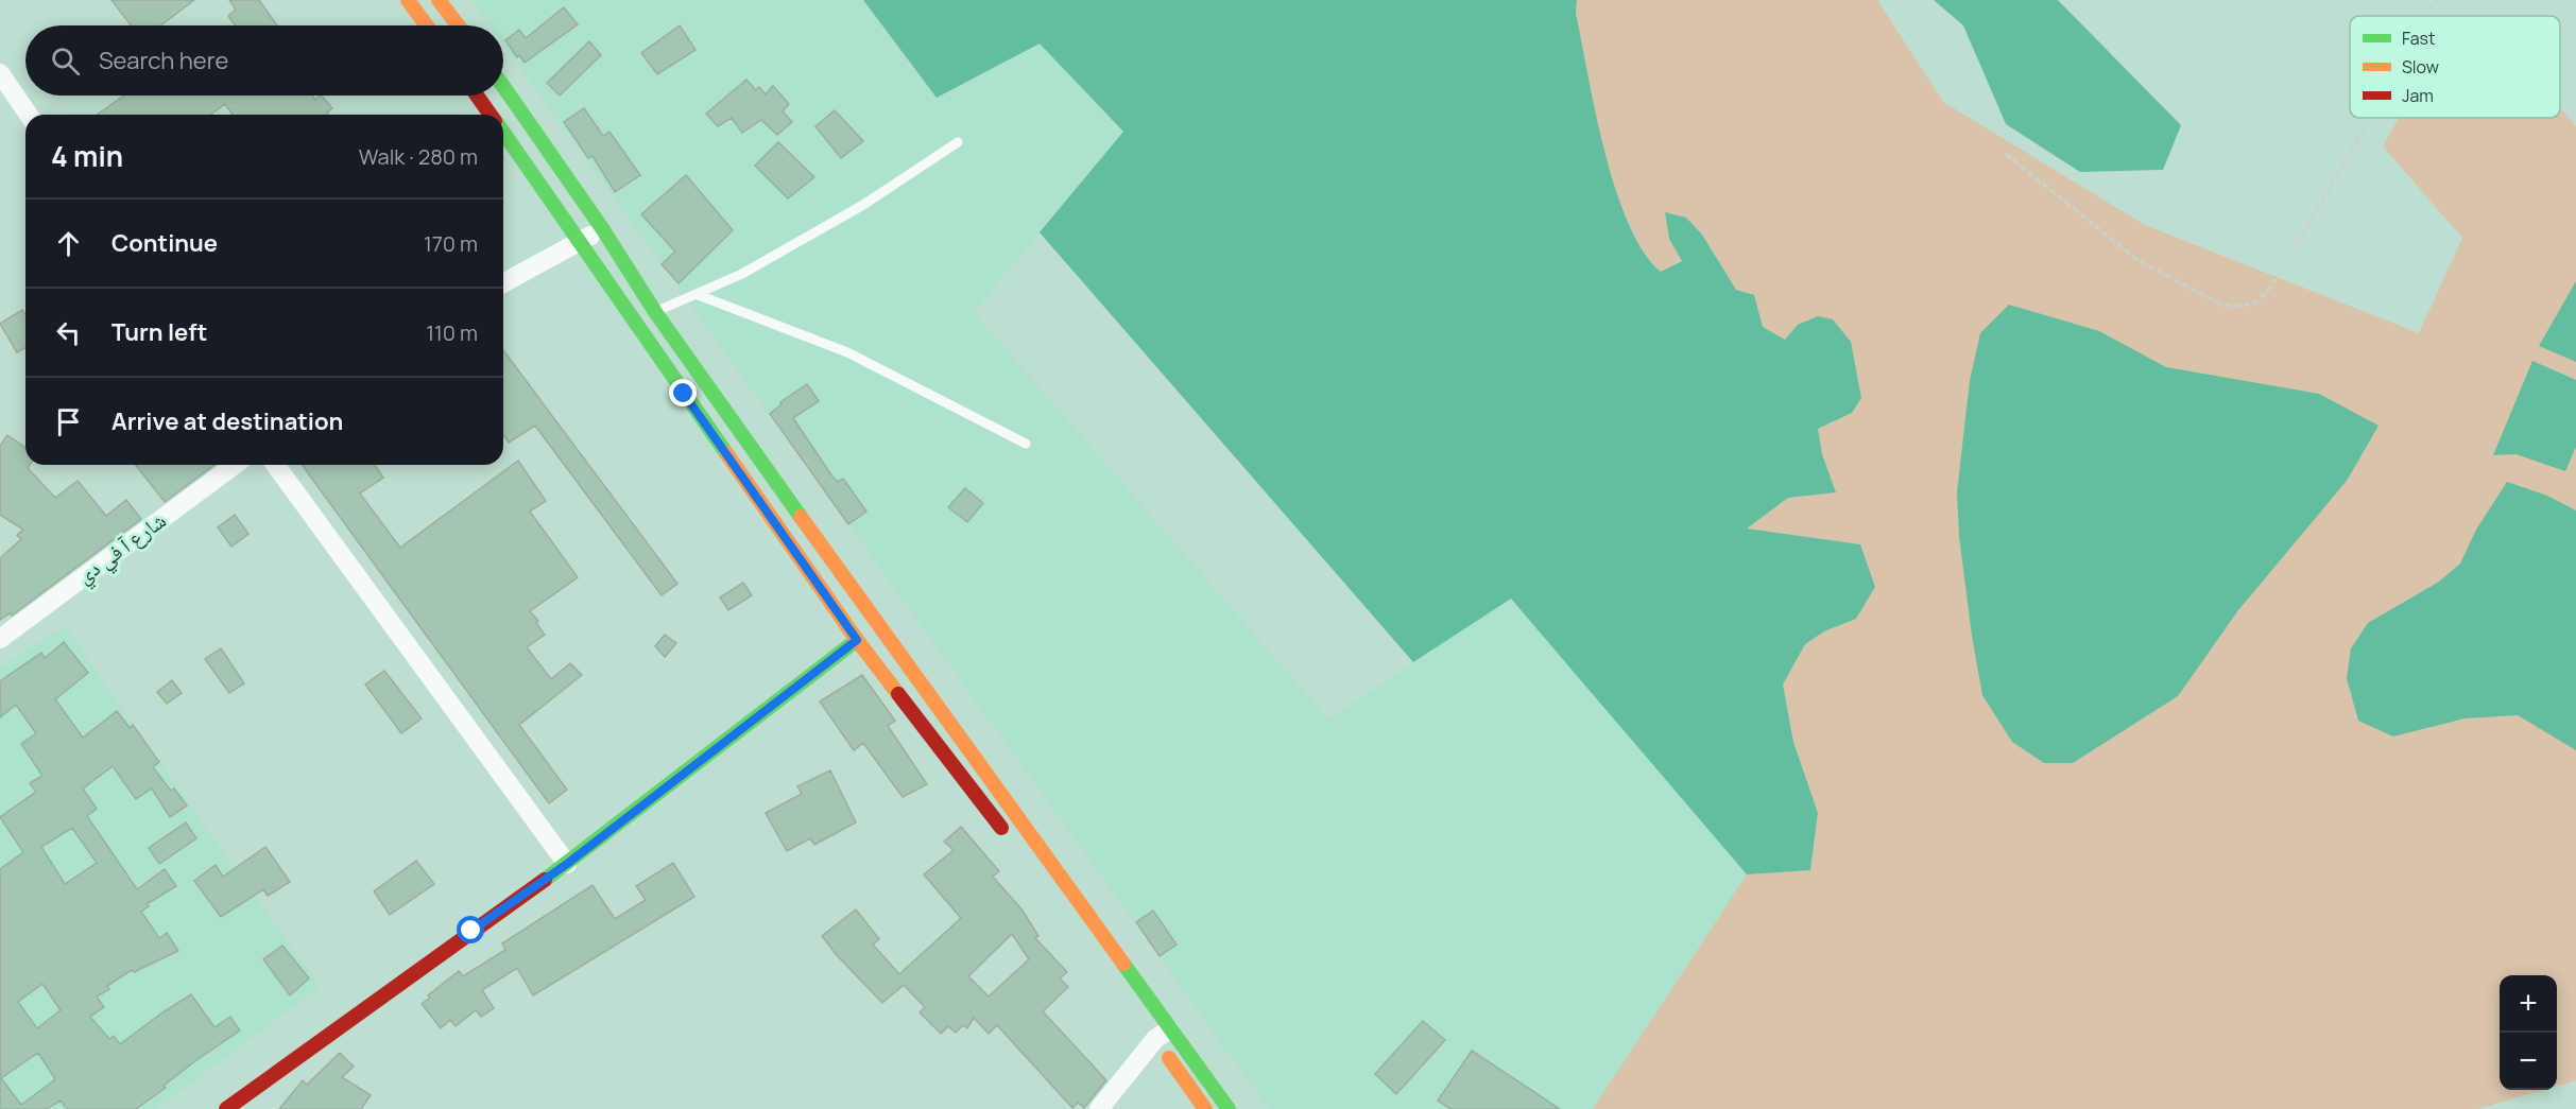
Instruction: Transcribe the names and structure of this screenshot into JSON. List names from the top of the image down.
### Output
{
  "streets": {
    "street": ["شارع آ في دي"]
  },
  "legend": ["Fast", "Slow", "Jam"],
  "page": {
    "search": "Search here",
    "heading": ["4 min", "Walk · 280 m"],
    "list": [
      ["Continue", "170 m"],
      ["Turn left", "110 m"],
      "Arrive at destination"
    ],
    "map_buttons": ["+", "−"]
  }
}
